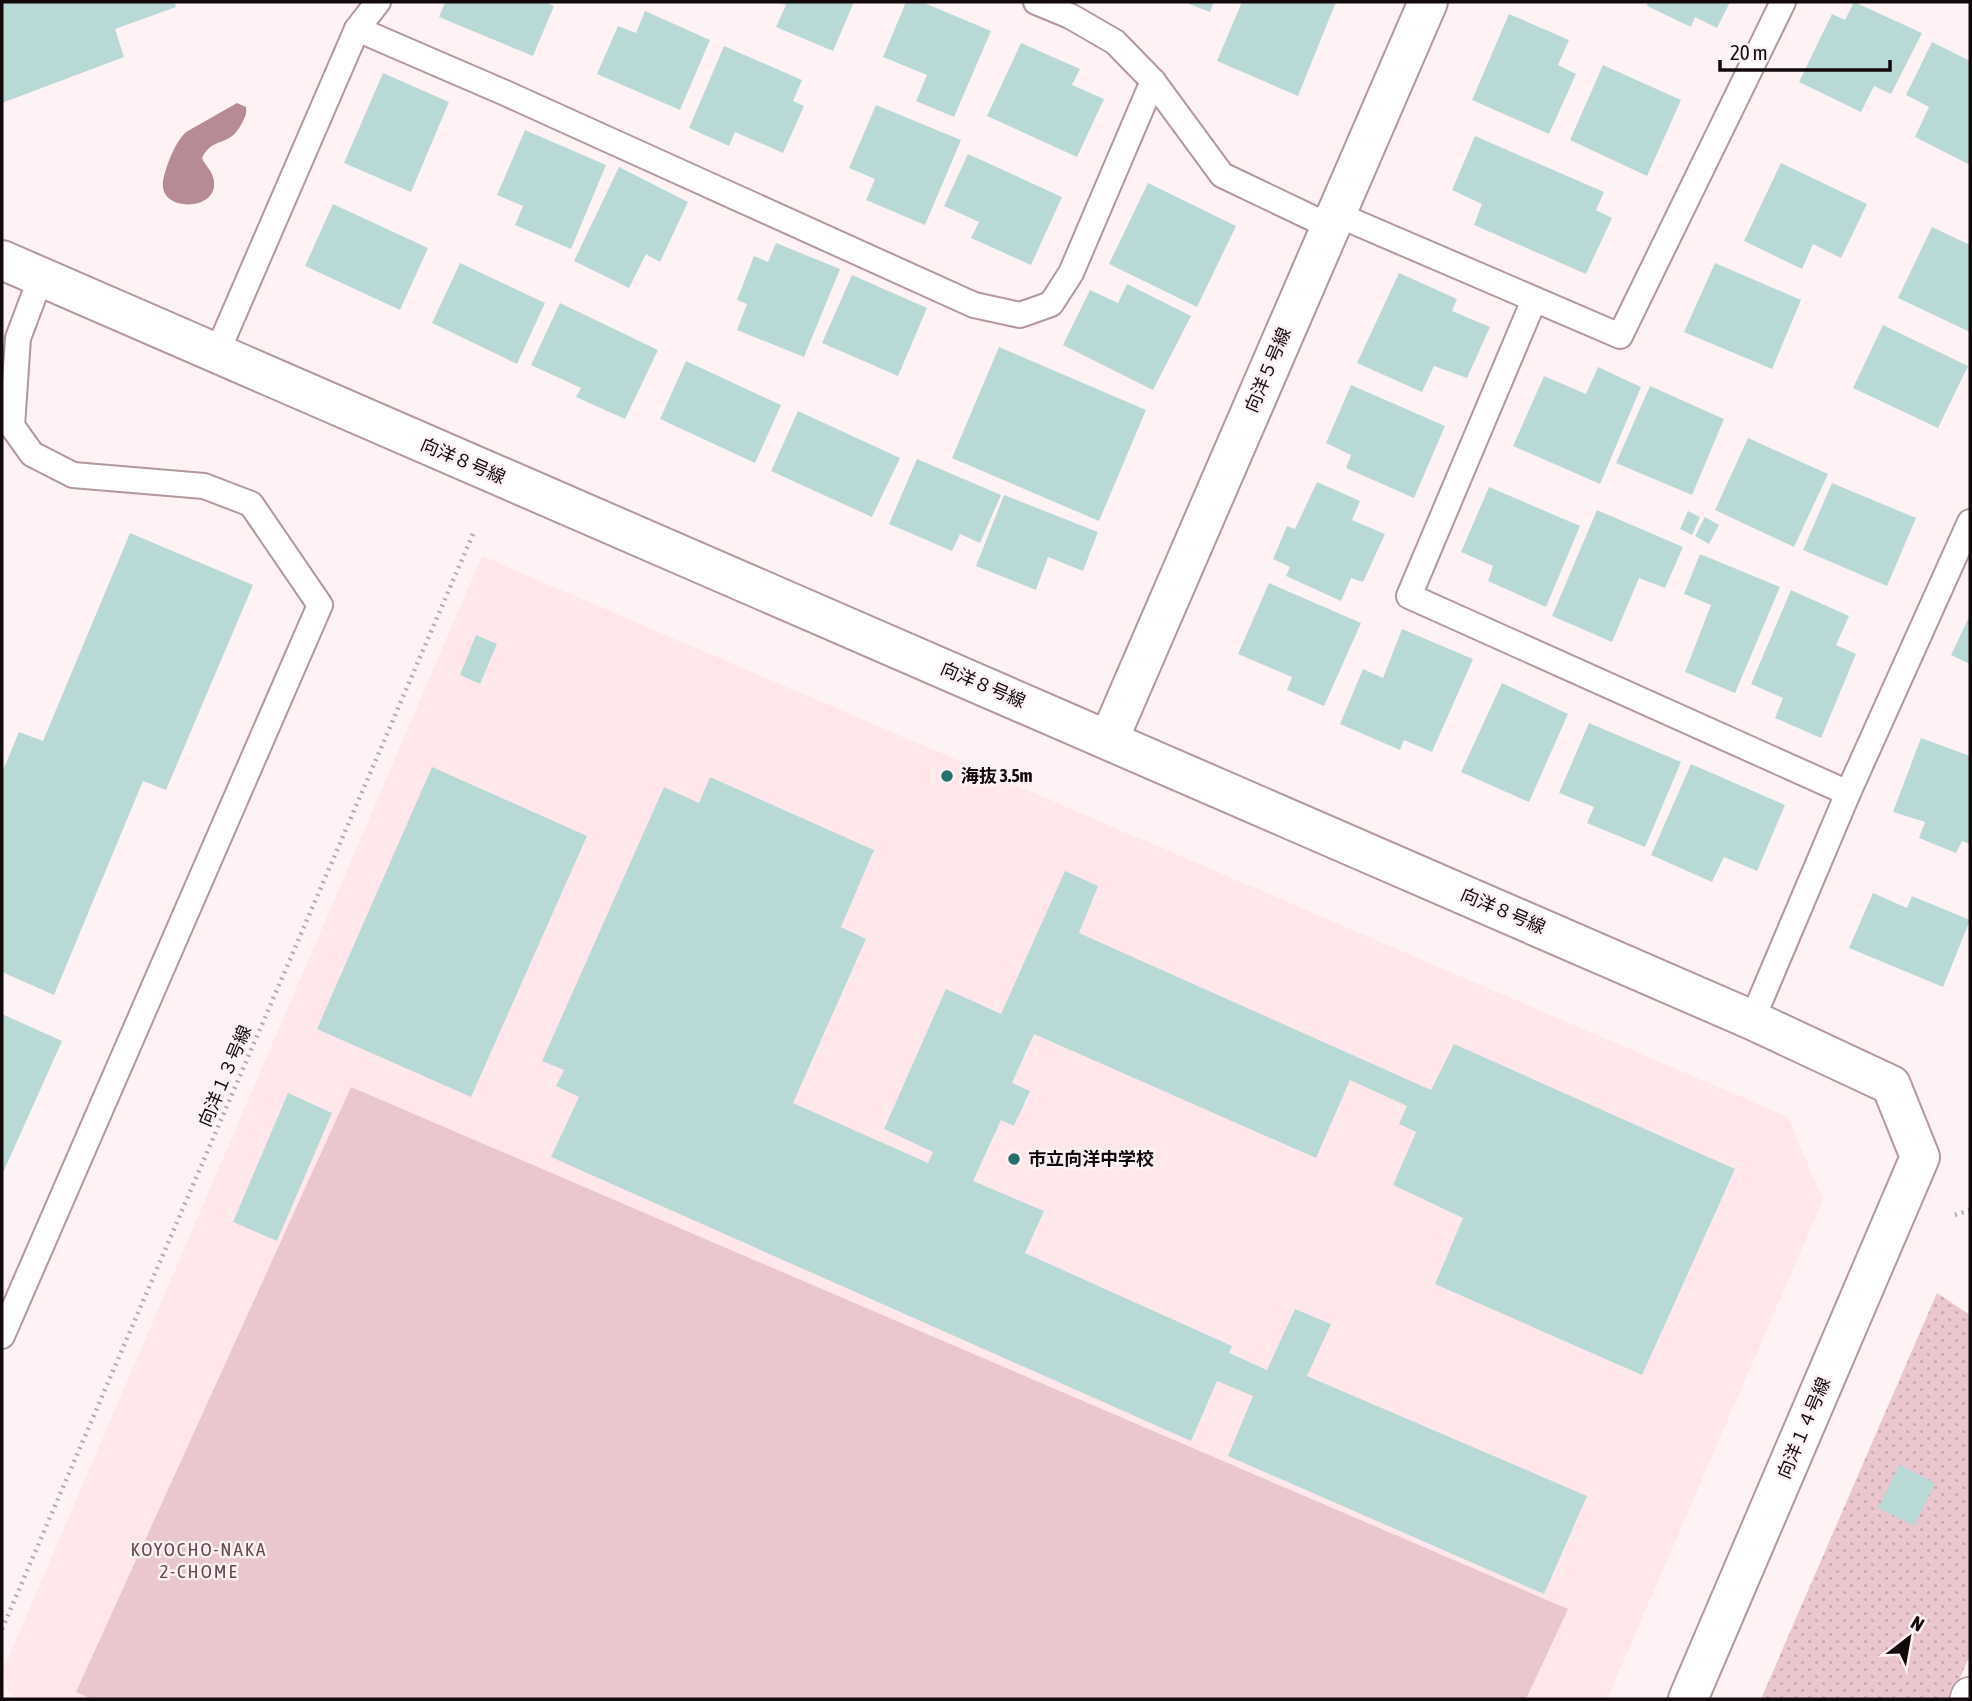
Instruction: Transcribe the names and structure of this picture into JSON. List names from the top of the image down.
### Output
{
  "streets": {
    "street": ["向洋５号線", "向洋８号線", "向洋１４号線"],
    "path": ["向洋１３号線"]
  },
  "crossings": [
    ["向洋５号線", "向洋８号線"],
    ["向洋８号線", "向洋１４号線"]
  ],
  "districts": ["KOYOCHO-NAKA 2-CHOME"],
  "places": ["海抜 3.5m", "市立向洋中学校"],
  "scale_bar": "20 m",
  "north": "top right"
}
